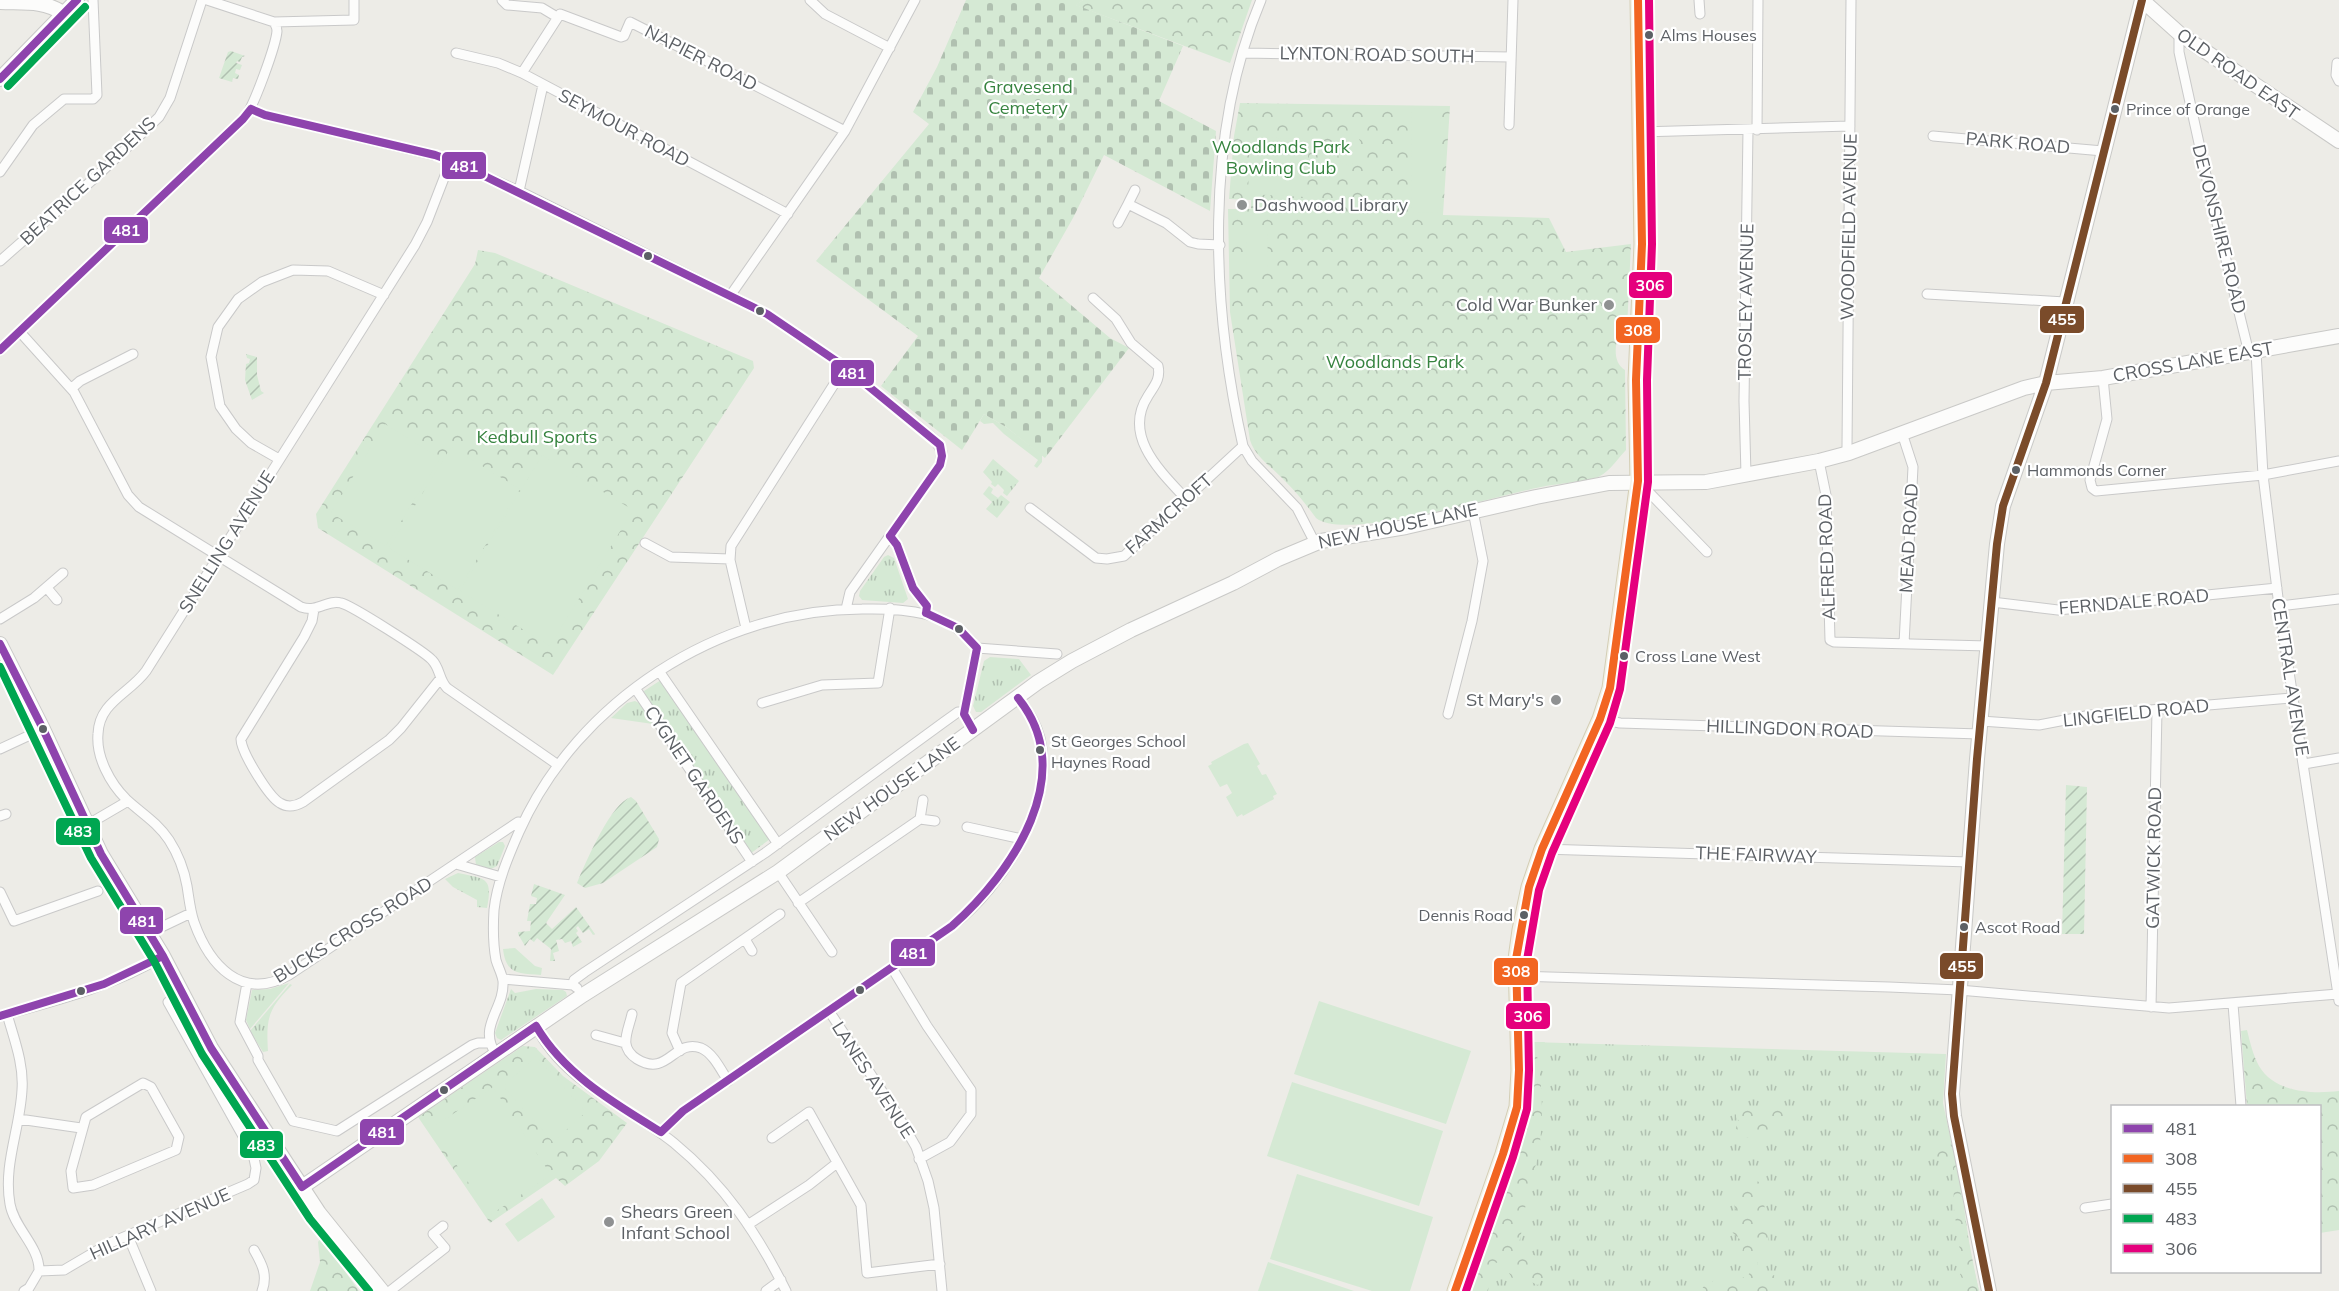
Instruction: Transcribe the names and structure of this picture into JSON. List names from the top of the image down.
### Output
{
  "streets": {
    "street": [
      "LYNTON ROAD SOUTH",
      "NAPIER ROAD",
      "OLD ROAD EAST",
      "SEYMOUR ROAD",
      "PARK ROAD",
      "BEATRICE GARDENS",
      "WOODFIELD AVENUE",
      "DEVONSHIRE ROAD",
      "TROSLEY AVENUE",
      "CROSS LANE EAST",
      "FARMCROFT",
      "NEW HOUSE LANE",
      "MEAD ROAD",
      "SNELLING AVENUE",
      "ALFRED ROAD",
      "FERNDALE ROAD",
      "CENTRAL AVENUE",
      "LINGFIELD ROAD",
      "HILLINGDON ROAD",
      "CYGNET GARDENS",
      "THE FAIRWAY",
      "GATWICK ROAD",
      "BUCKS CROSS ROAD",
      "LANES AVENUE",
      "HILLARY AVENUE"
    ]
  },
  "crossings": [
    ["OLD ROAD EAST", "DEVONSHIRE ROAD"],
    ["DEVONSHIRE ROAD", "CROSS LANE EAST"],
    ["DEVONSHIRE ROAD", "CENTRAL AVENUE"],
    ["CROSS LANE EAST", "CENTRAL AVENUE"],
    ["NEW HOUSE LANE", "CYGNET GARDENS"],
    ["NEW HOUSE LANE", "BUCKS CROSS ROAD"],
    ["MEAD ROAD", "ALFRED ROAD"],
    ["SNELLING AVENUE", "BUCKS CROSS ROAD"],
    ["FERNDALE ROAD", "CENTRAL AVENUE"],
    ["CENTRAL AVENUE", "LINGFIELD ROAD"],
    ["LINGFIELD ROAD", "HILLINGDON ROAD"],
    ["LINGFIELD ROAD", "GATWICK ROAD"]
  ],
  "parks": [
    "Gravesend Cemetery",
    "Woodlands Park Bowling Club",
    "Woodlands Park",
    "Kedbull Sports"
  ],
  "places": [
    "Alms Houses",
    "Prince of Orange",
    "Dashwood Library",
    "Cold War Bunker",
    "Hammonds Corner",
    "Cross Lane West",
    "St Mary's",
    "St Georges School Haynes Road",
    "Dennis Road",
    "Ascot Road",
    "Shears Green Infant School"
  ],
  "lines": [
    "transit line 481",
    "transit line 308",
    "transit line 455",
    "transit line 306",
    "transit line 483"
  ],
  "legend": [
    "481",
    "308",
    "455",
    "483",
    "306"
  ]
}
